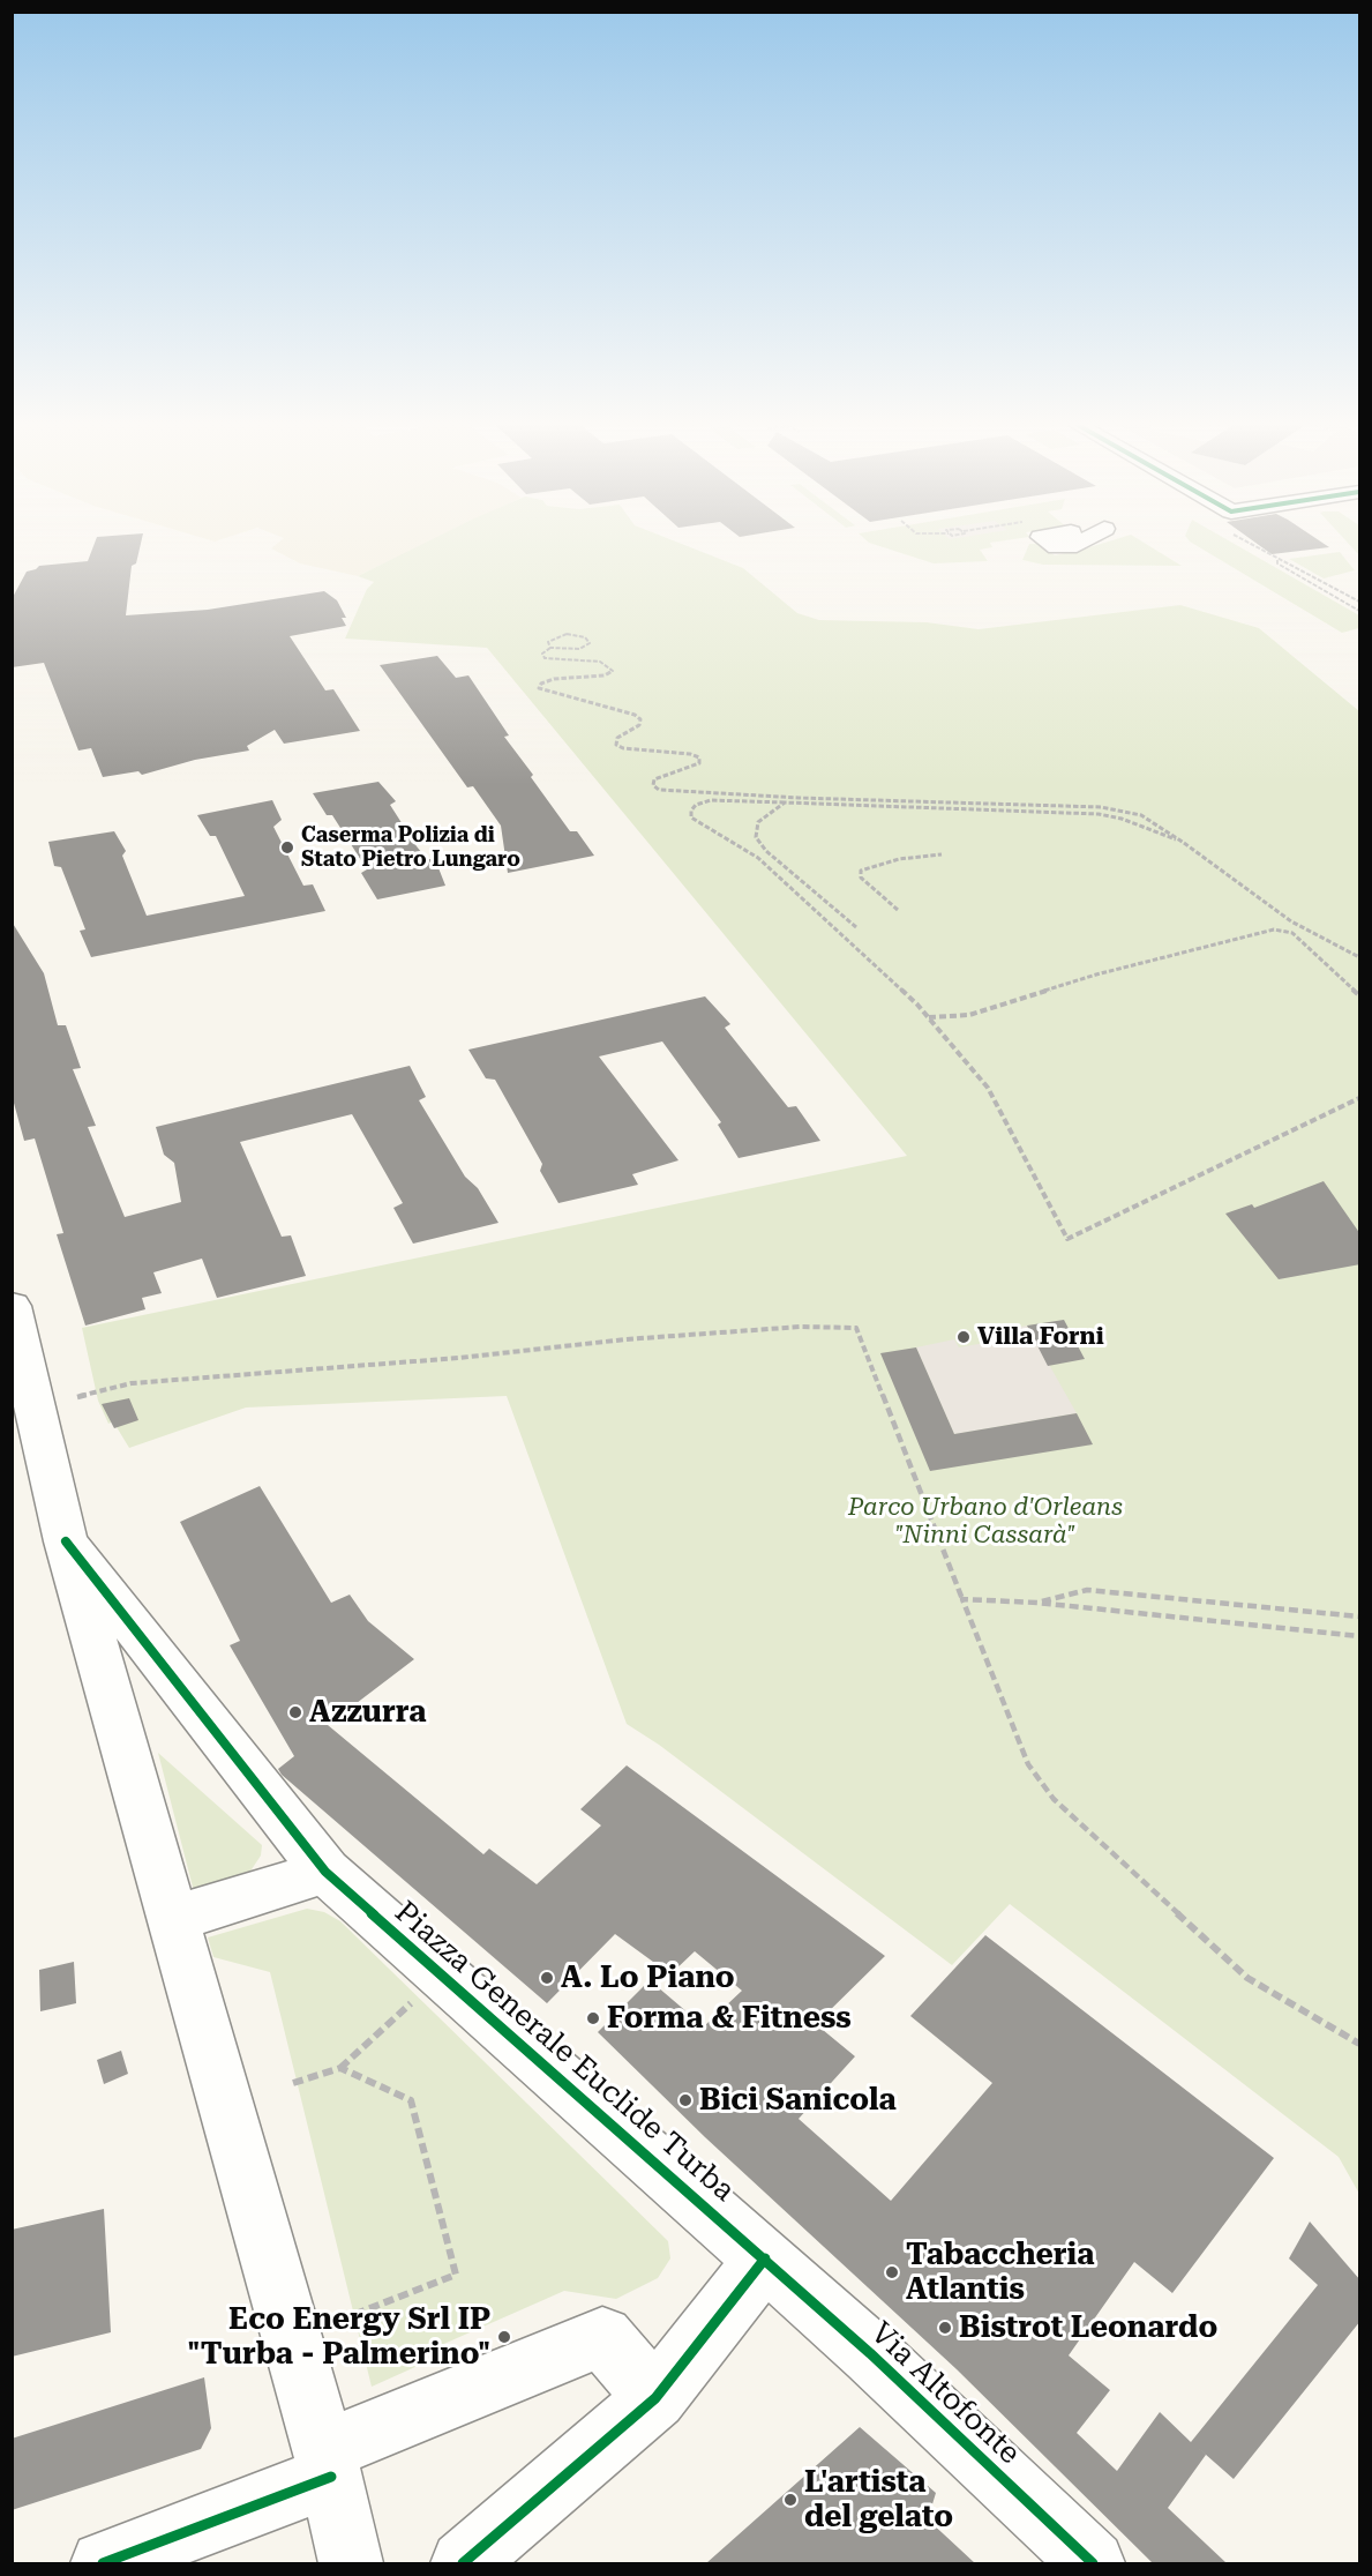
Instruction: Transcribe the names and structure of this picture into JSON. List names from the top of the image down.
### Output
{
  "streets": {
    "street": ["Piazza Generale Euclide Turba", "Via Altofonte"]
  },
  "crossings": [
    ["Piazza Generale Euclide Turba", "Via Altofonte"]
  ],
  "parks": ["Parco Urbano d'Orleans \"Ninni Cassarà\""],
  "places": [
    "Caserma Polizia di Stato Pietro Lungaro",
    "Villa Forni",
    "Azzurra",
    "A. Lo Piano",
    "Forma & Fitness",
    "Bici Sanicola",
    "Tabaccheria Atlantis",
    "Bistrot Leonardo",
    "Eco Energy Srl IP \"Turba - Palmerino\"",
    "L'artista del gelato"
  ]
}
